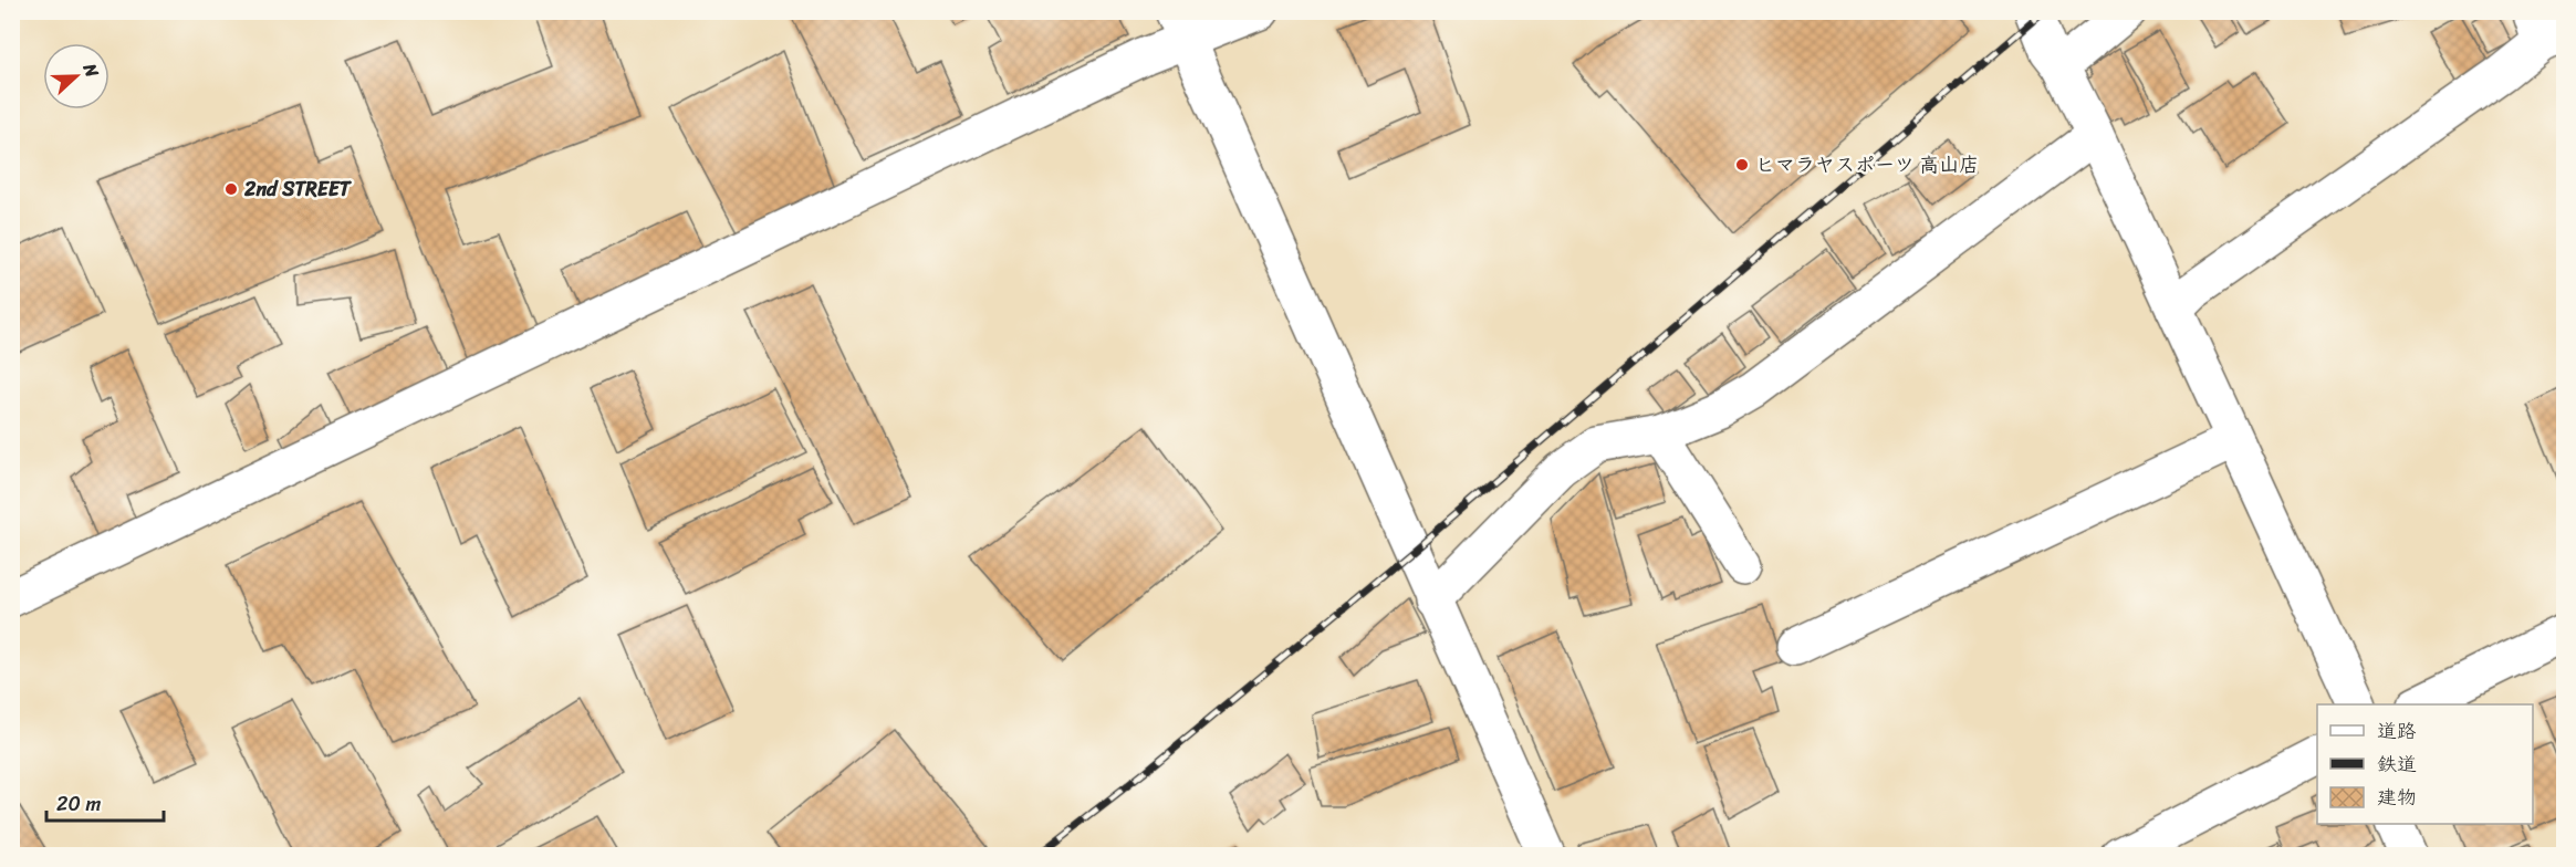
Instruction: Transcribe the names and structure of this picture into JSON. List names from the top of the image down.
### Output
{
  "places": ["ヒマラヤスポーツ 高山店", "2nd STREET"],
  "legend": ["道路", "鉄道", "建物"],
  "scale_bar": "20 m",
  "north": "right"
}
